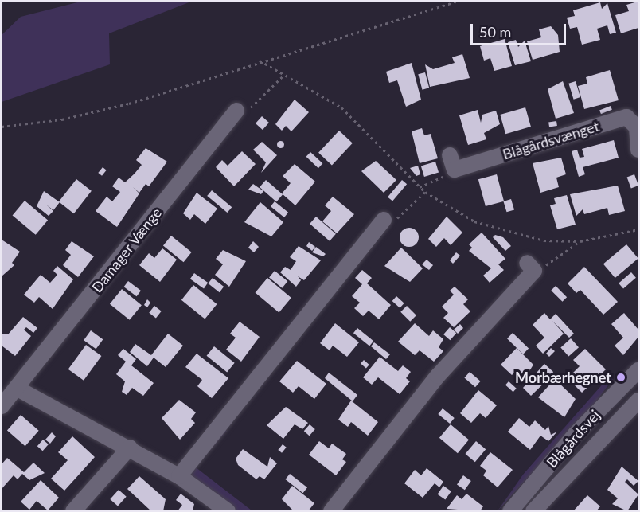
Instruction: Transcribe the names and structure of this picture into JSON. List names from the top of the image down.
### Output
{
  "streets": {
    "street": ["Blågårdsvænget", "Damager Vænge", "Blågårdsvej"]
  },
  "places": ["Morbærhegnet"],
  "scale_bar": "50 m"
}
